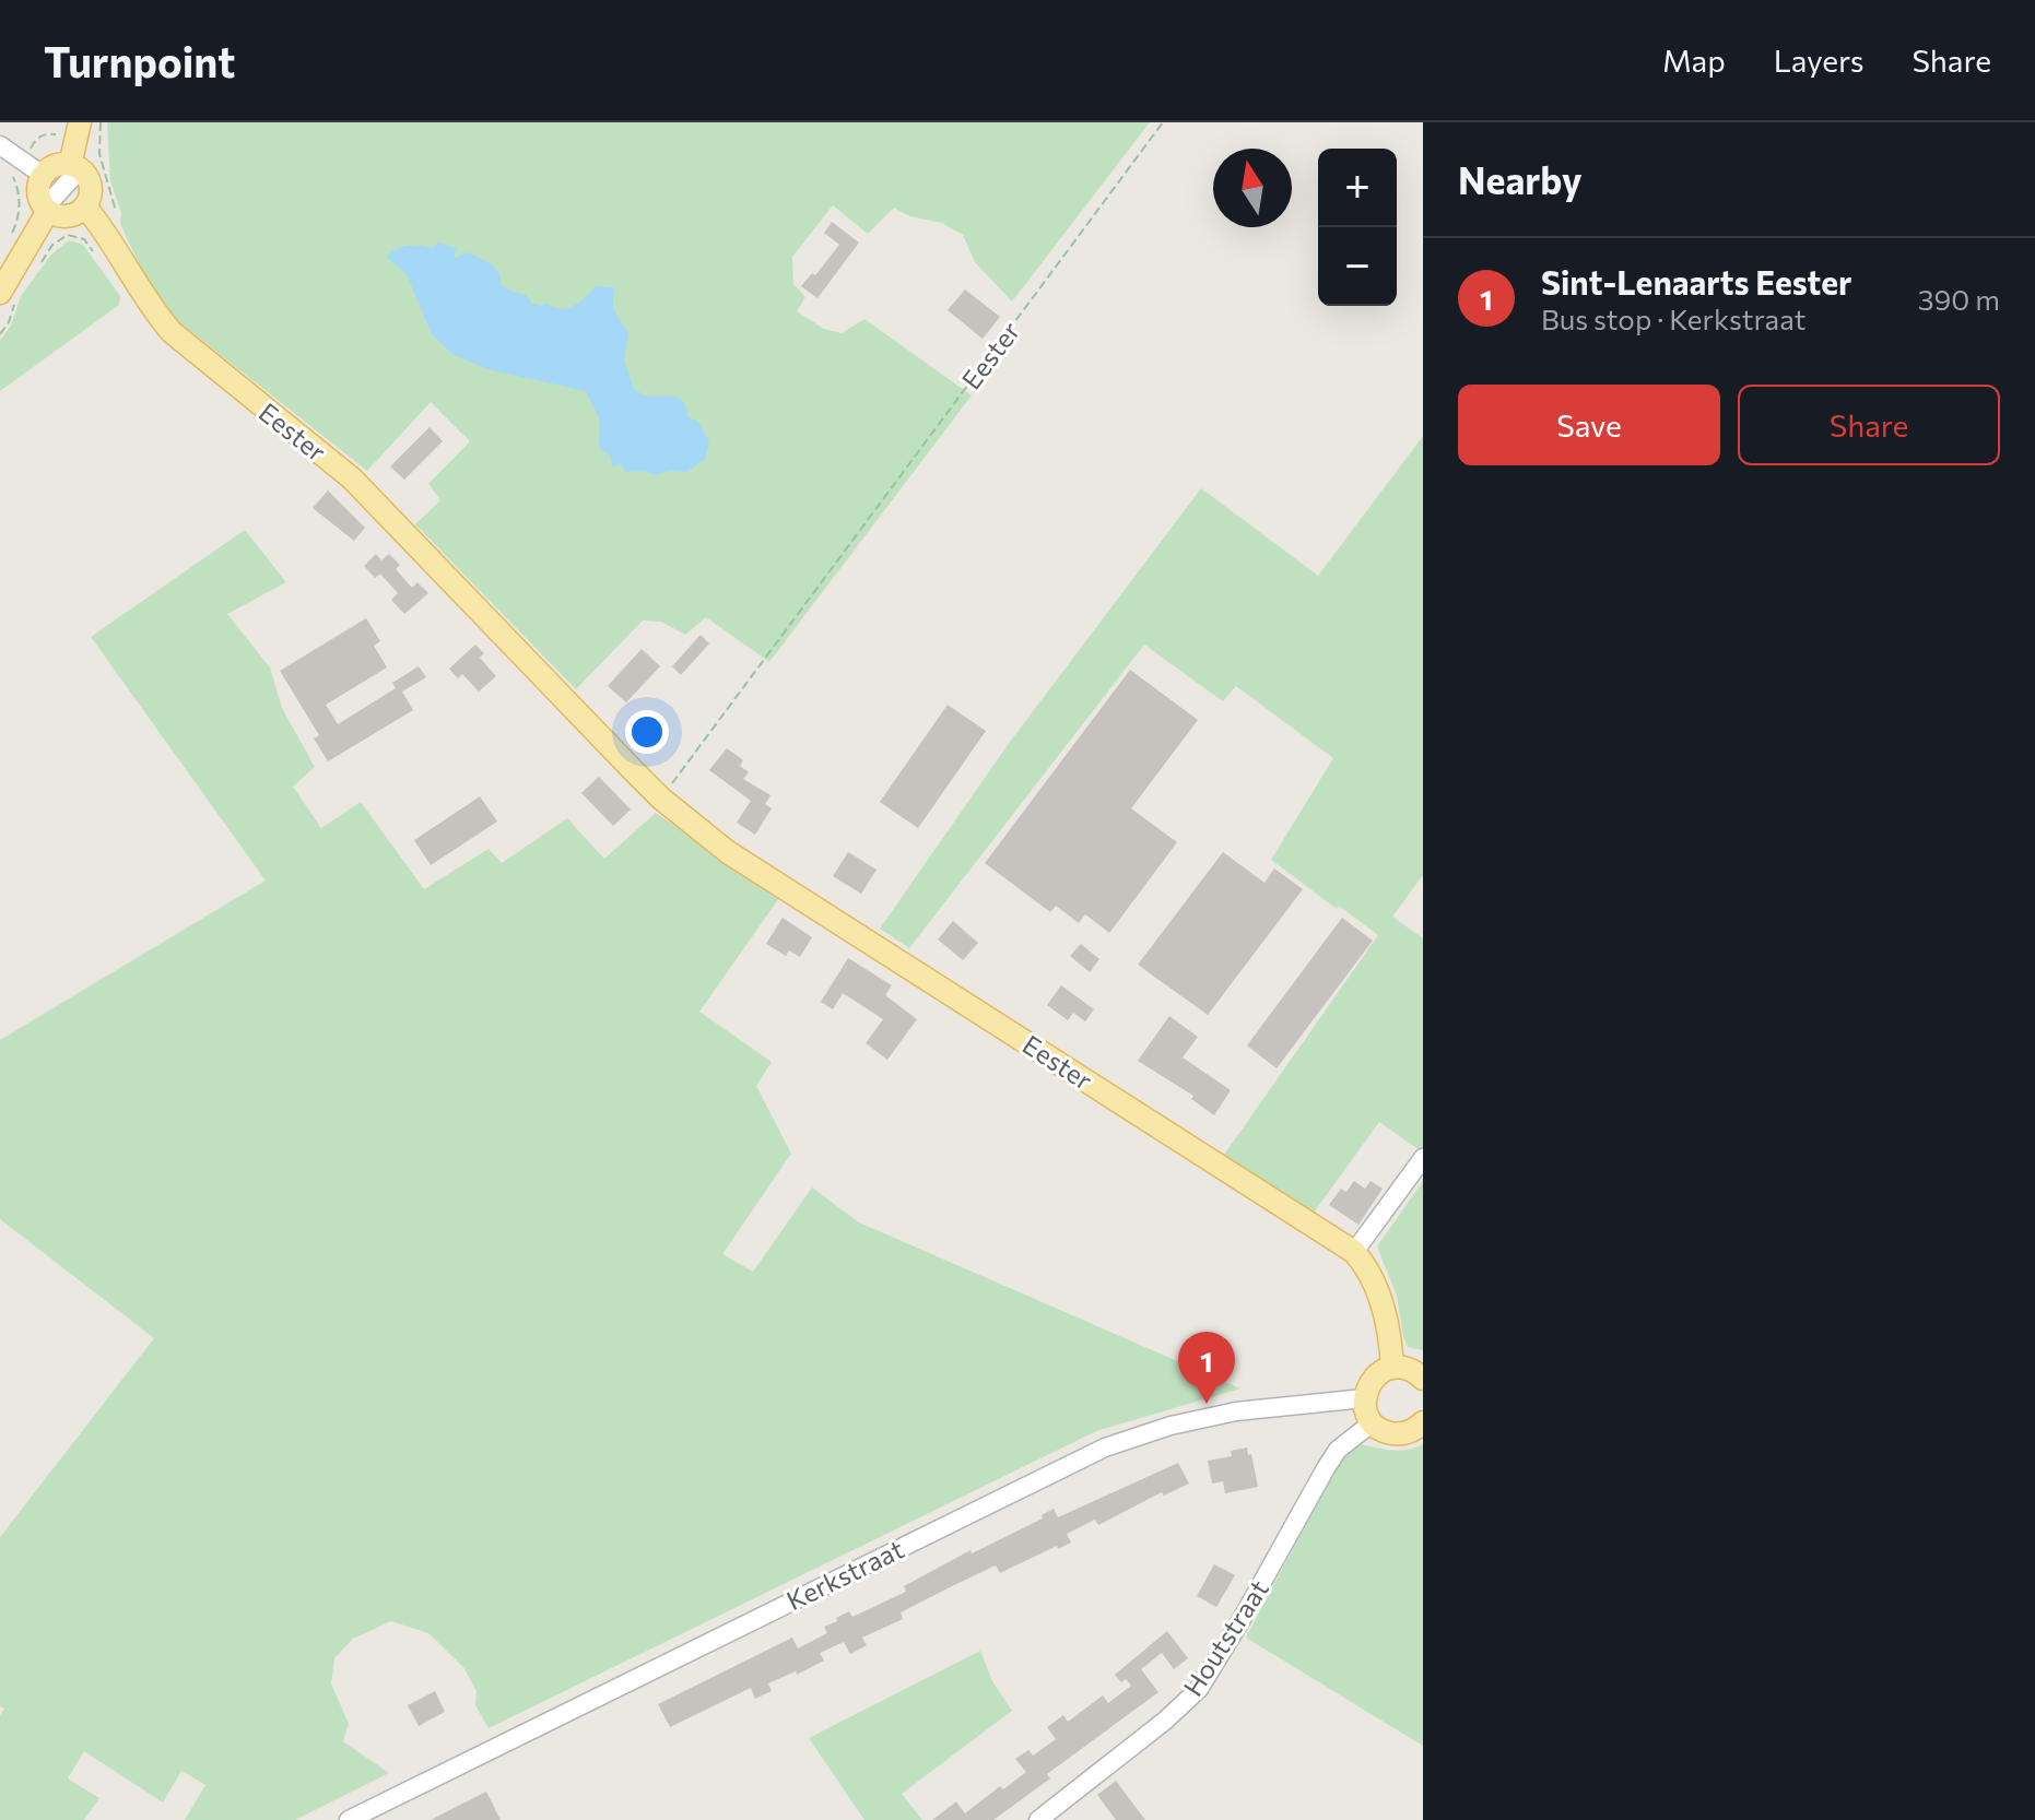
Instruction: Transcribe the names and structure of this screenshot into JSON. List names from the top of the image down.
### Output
{
  "streets": {
    "main road": ["Eester"],
    "street": ["Kerkstraat", "Houtstraat"]
  },
  "north": "top",
  "page": {
    "header": "Turnpoint",
    "nav": ["Map", "Layers", "Share"],
    "heading": "Nearby",
    "map_buttons": ["+", "−"],
    "list": [
      {
        "mark": "1",
        "name": "Sint-Lenaarts Eester",
        "note": "Bus stop · Kerkstraat",
        "value": "390 m"
      }
    ],
    "buttons": ["Save", "Share"],
    "pins": "1"
  }
}
